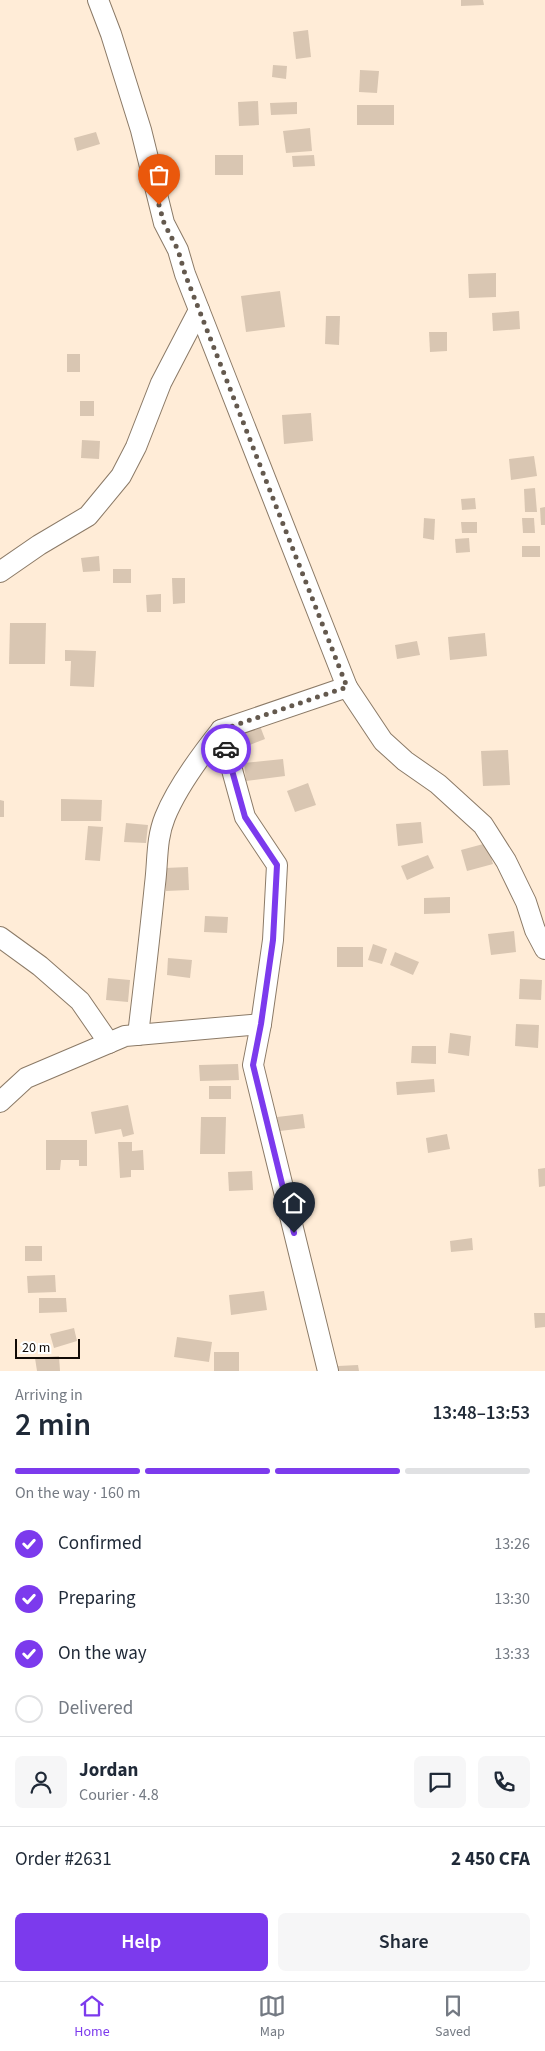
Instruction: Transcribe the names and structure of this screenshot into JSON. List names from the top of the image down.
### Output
{
  "scale_bar": "20 m",
  "page": {
    "scale": "20 m",
    "heading": ["2 min", "Arriving in", "13:48–13:53"],
    "panel": [
      "Jordan",
      "Courier · 4.8",
      "Order #2631",
      "2 450 CFA"
    ],
    "bar": "On the way · 160 m",
    "list": [
      ["Confirmed", "13:26"],
      ["Preparing", "13:30"],
      ["On the way", "13:33"],
      "Delivered"
    ],
    "buttons": ["Help", "Share"],
    "tabs": ["Home", "Map", "Saved"]
  }
}
